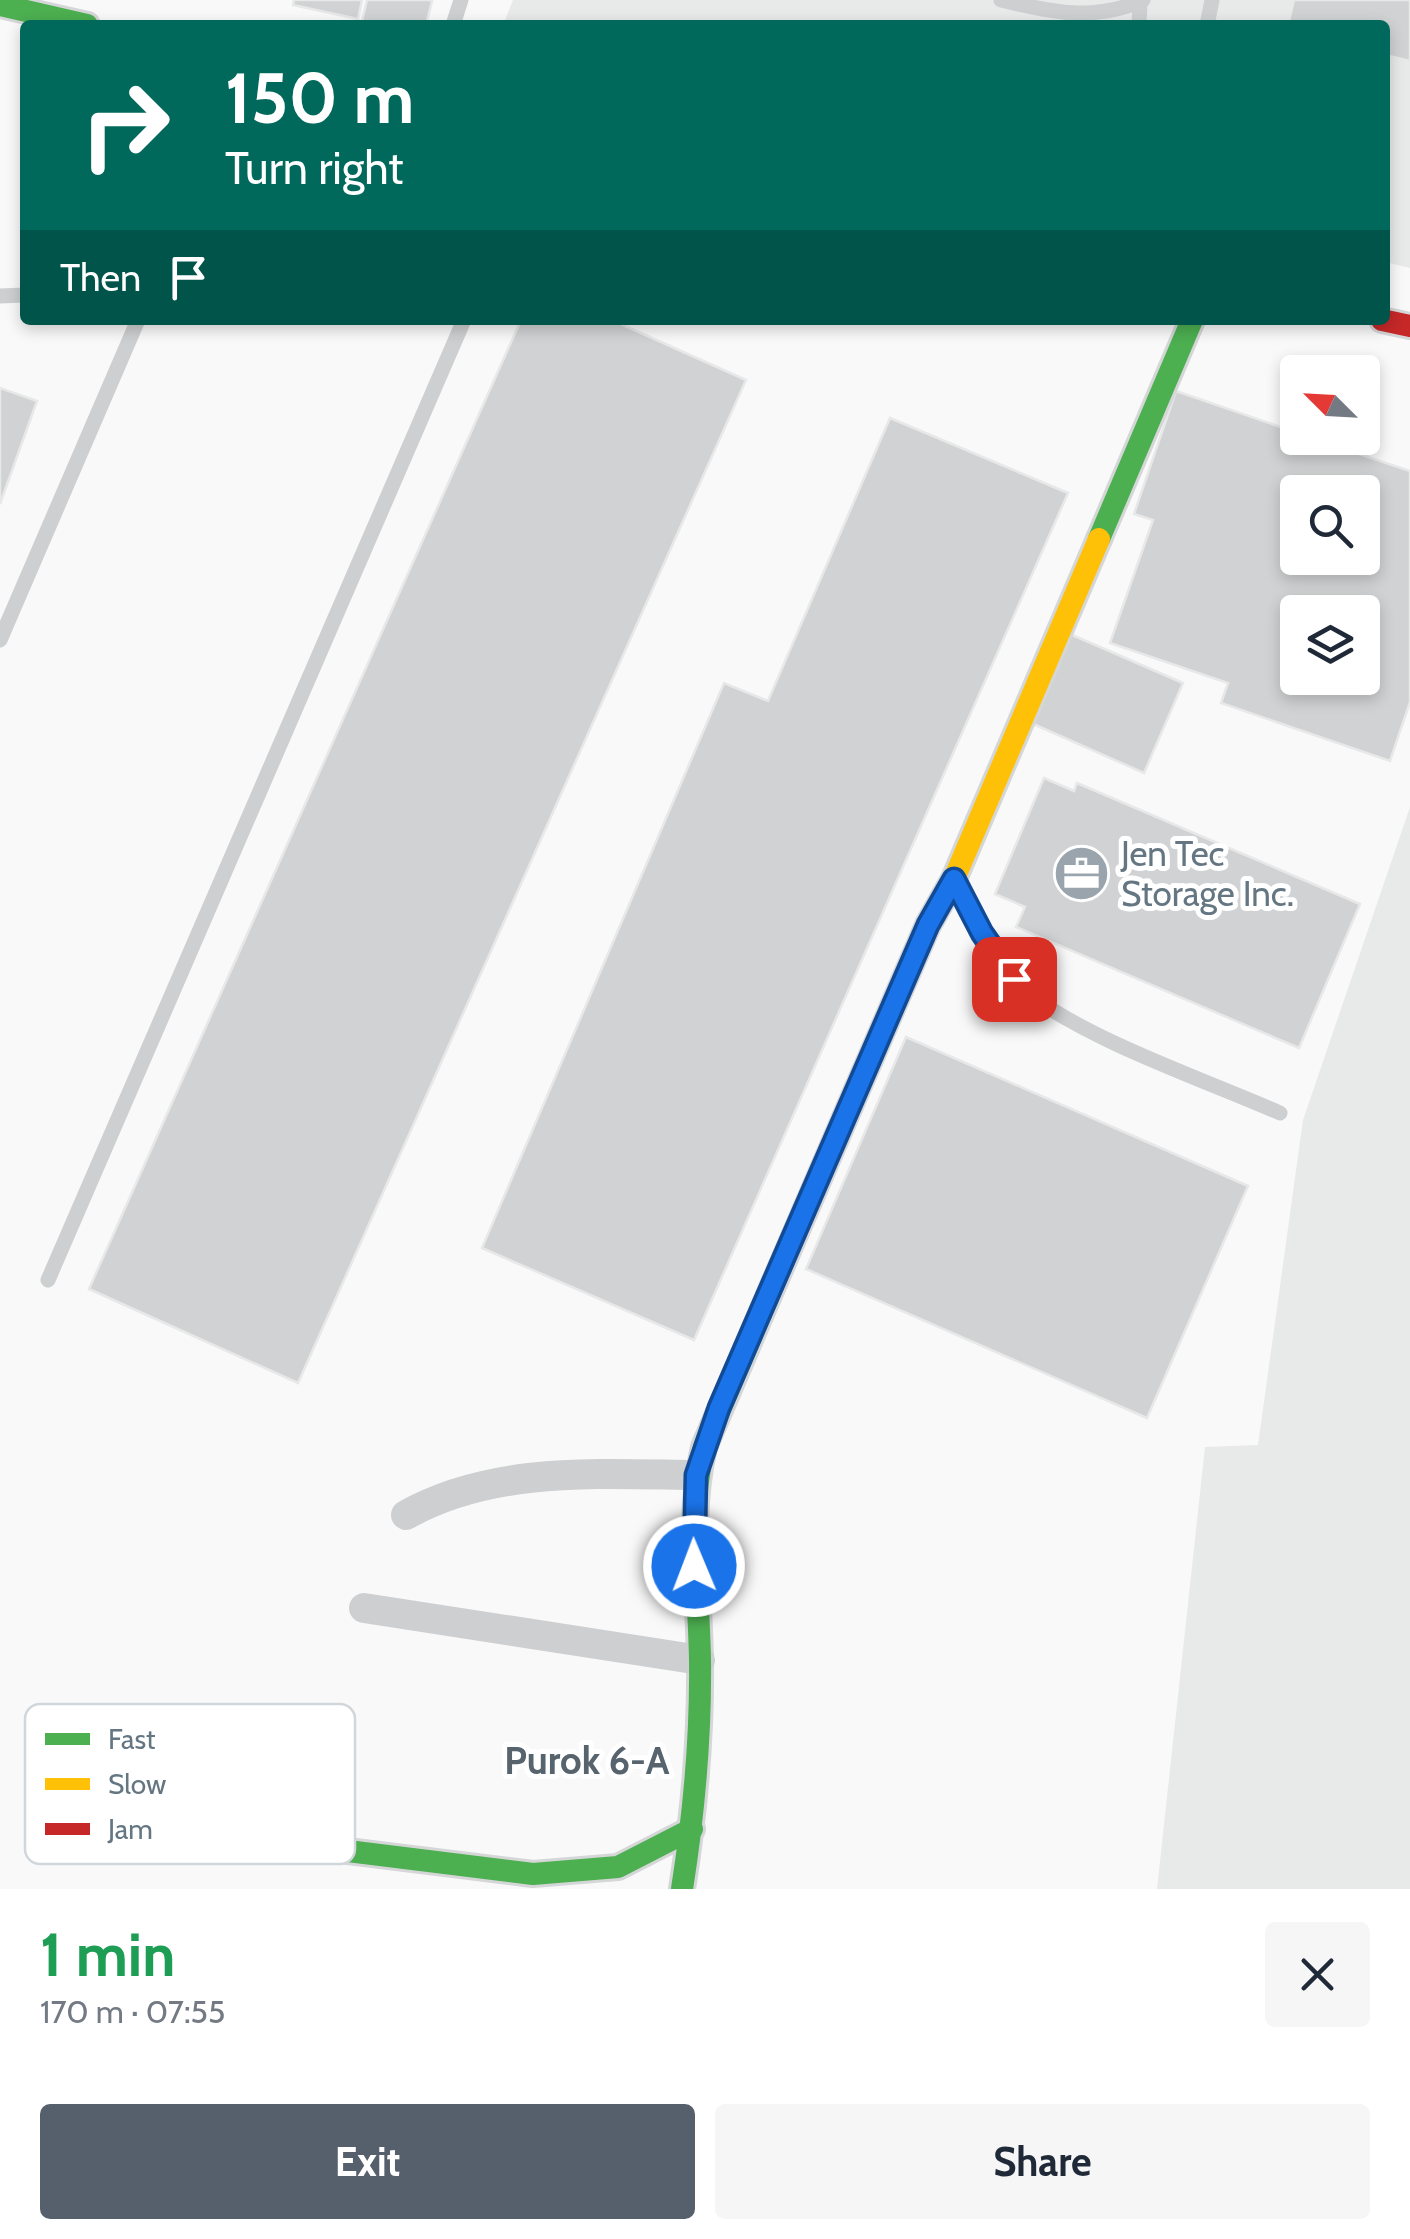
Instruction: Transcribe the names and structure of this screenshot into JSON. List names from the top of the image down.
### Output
{
  "districts": ["Purok 6-A"],
  "places": {
    "office": ["Jen Tec Storage Inc."]
  },
  "legend": ["Fast", "Slow", "Jam"],
  "north": "top left",
  "page": {
    "turn": ["150 m", "Turn right"],
    "then": "Then",
    "heading": ["1 min", "170 m · 07:55"],
    "buttons": ["Exit", "Share"]
  }
}
